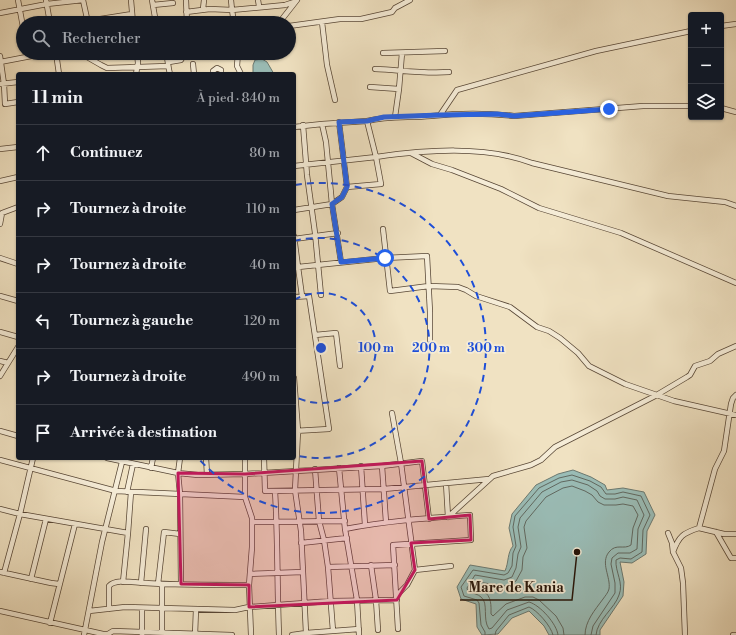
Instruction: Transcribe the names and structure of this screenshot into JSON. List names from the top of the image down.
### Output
{
  "places": ["Mare de Kania"],
  "page": {
    "map_buttons": ["+", "−"],
    "search": "Rechercher",
    "heading": ["11 min", "À pied · 840 m"],
    "list": [
      ["Continuez", "80 m"],
      ["Tournez à droite", "110 m"],
      ["Tournez à droite", "40 m"],
      ["Tournez à gauche", "120 m"],
      ["Tournez à droite", "490 m"],
      "Arrivée à destination"
    ]
  },
  "rings": ["100 m", "200 m", "300 m"]
}
